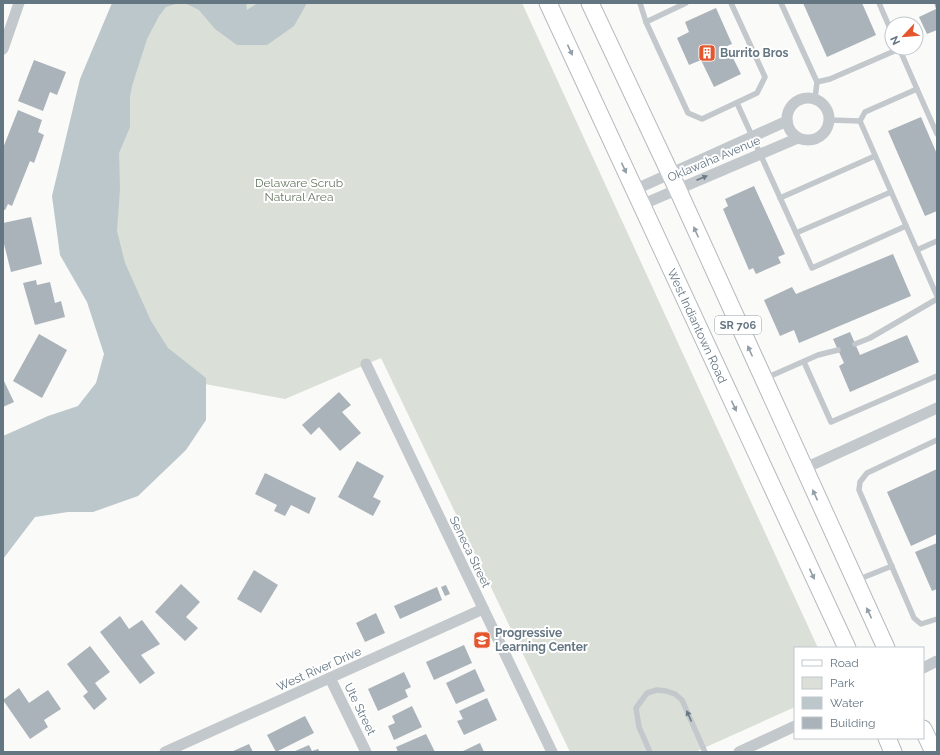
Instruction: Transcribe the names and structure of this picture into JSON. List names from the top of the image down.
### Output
{
  "streets": {
    "main road": ["SR 706", "West Indiantown Road"],
    "street": [
      "Oklawaha Avenue",
      "Seneca Street",
      "West River Drive",
      "Ute Street"
    ]
  },
  "crossings": [
    ["Oklawaha Avenue", "SR 706"],
    ["Oklawaha Avenue", "West Indiantown Road"],
    ["Seneca Street", "West River Drive"],
    ["West River Drive", "Ute Street"]
  ],
  "parks": ["Delaware Scrub Natural Area"],
  "places": {
    "building": ["Burrito Bros"],
    "school or university": ["Progressive Learning Center"]
  },
  "legend": [
    "Road",
    "Park",
    "Water",
    "Building"
  ],
  "north": "bottom left"
}
